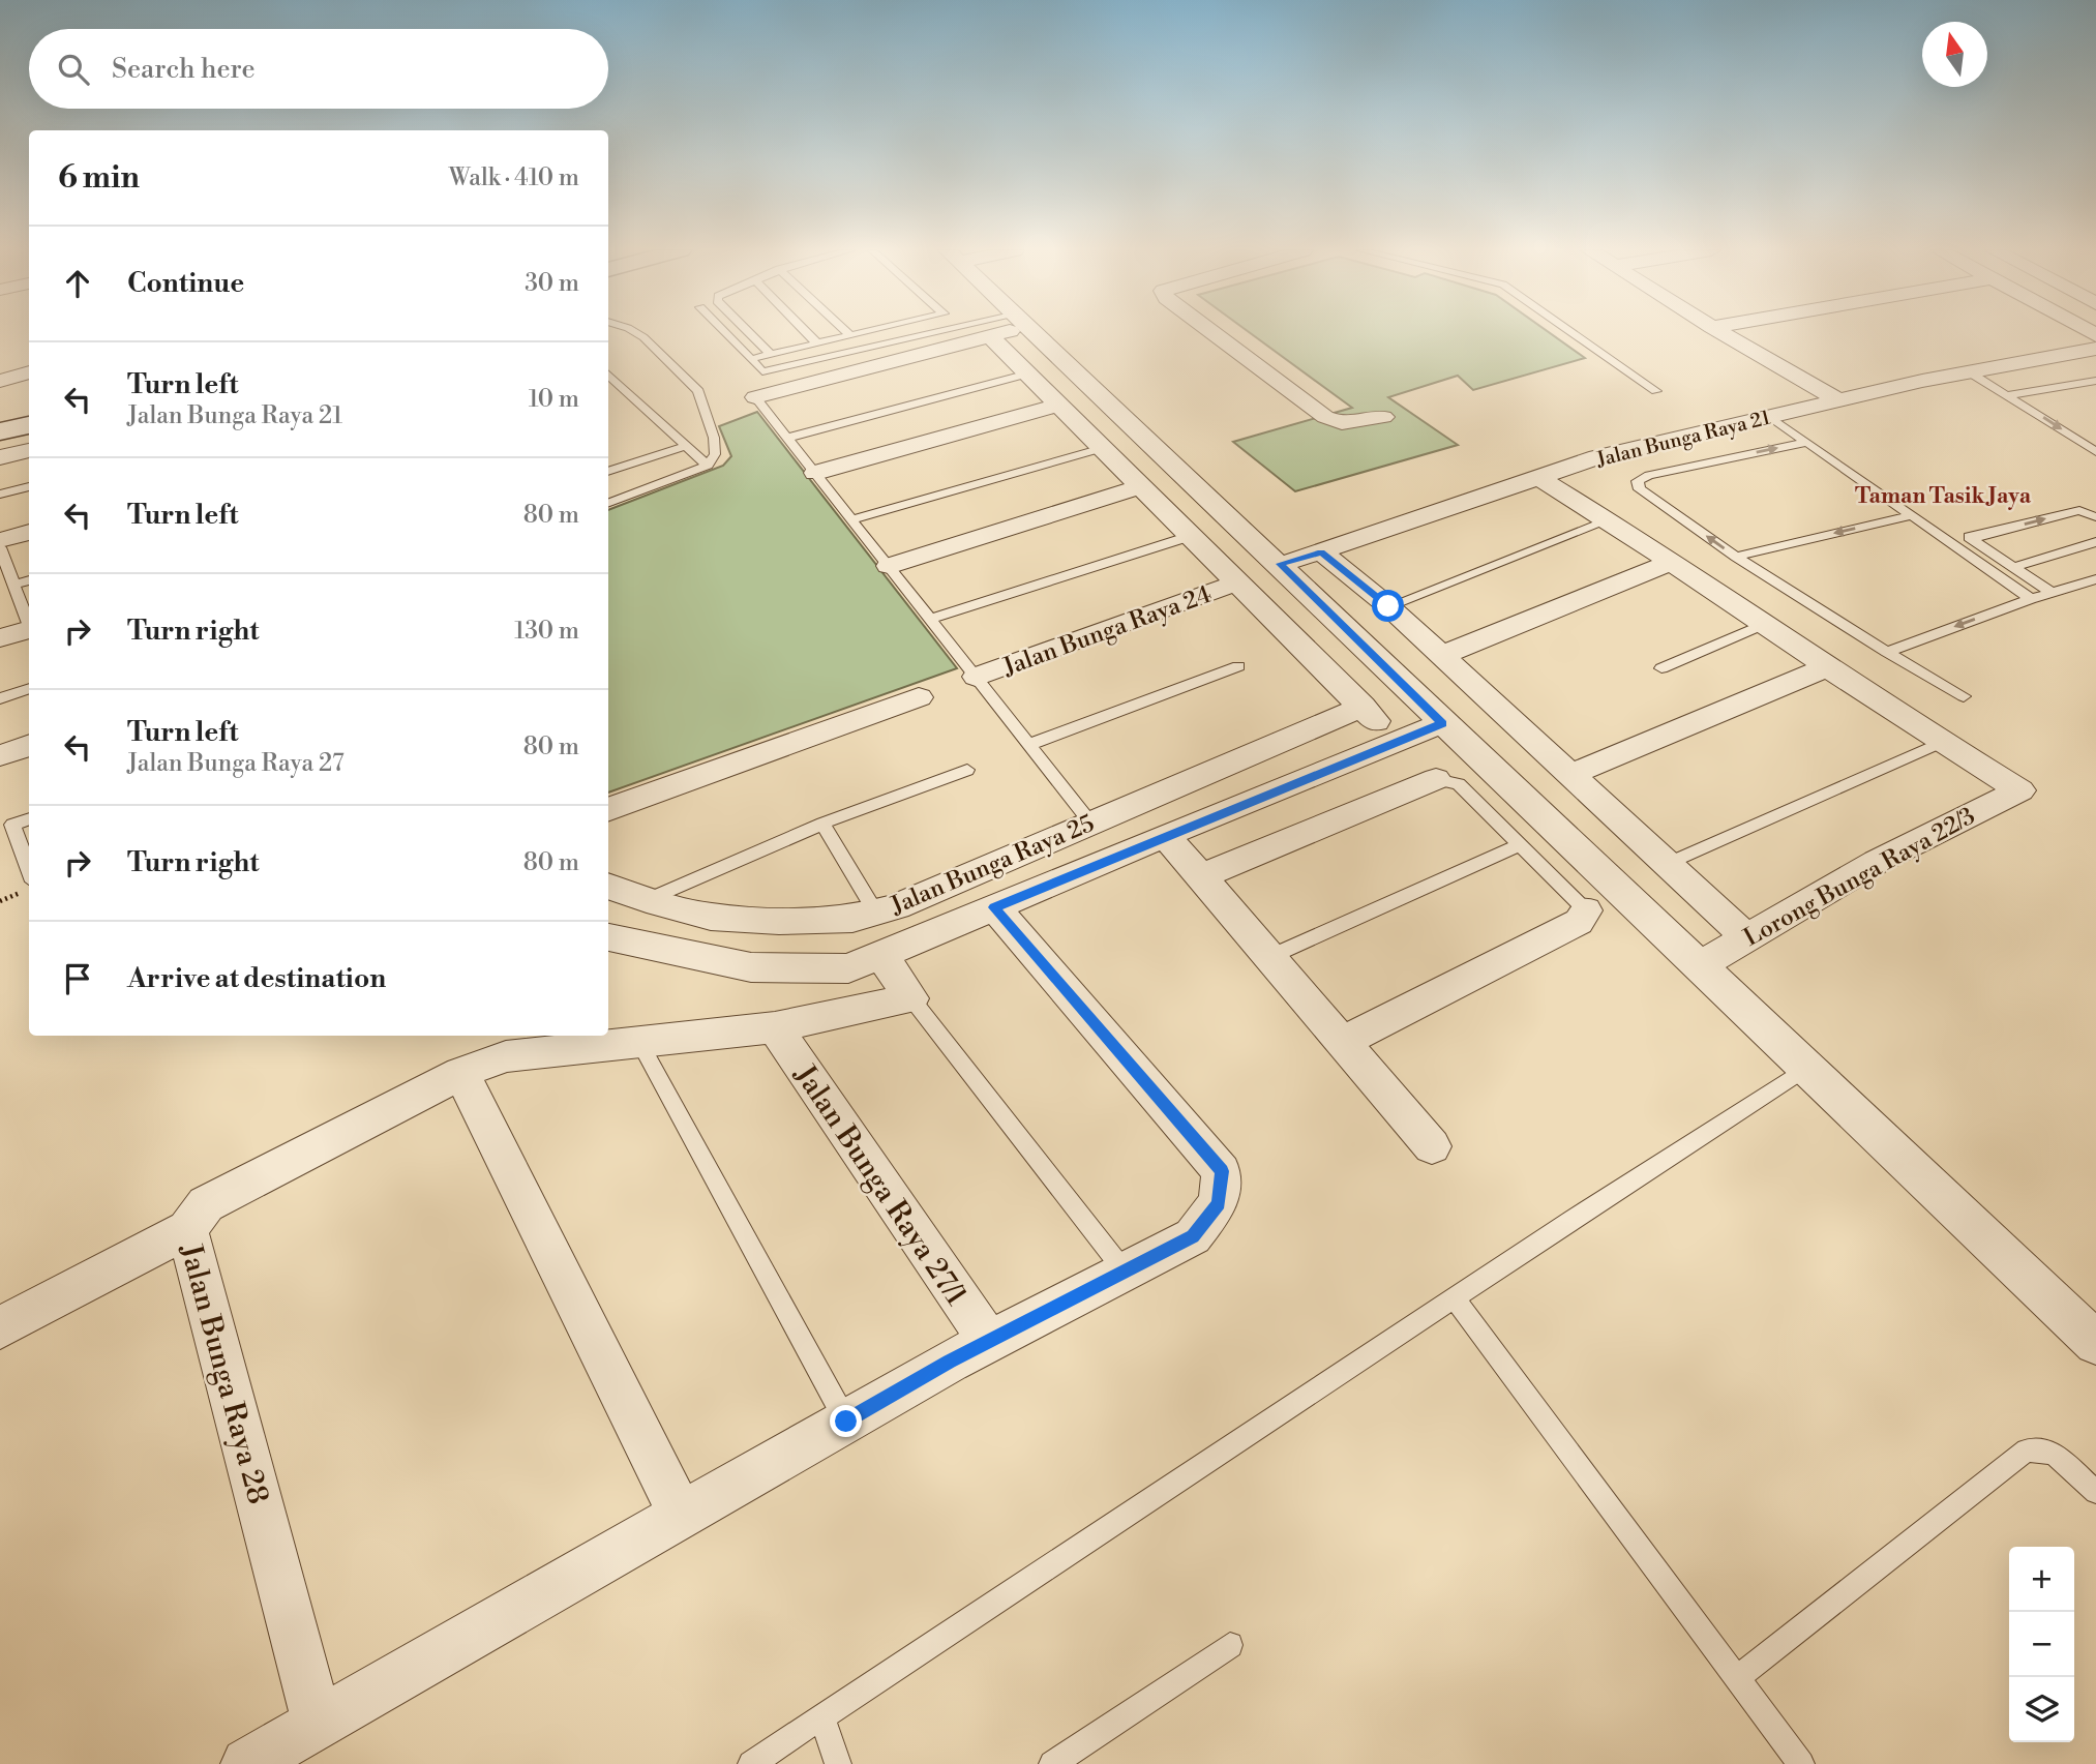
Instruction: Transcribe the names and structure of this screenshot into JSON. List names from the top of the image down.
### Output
{
  "streets": {
    "street": [
      "Jalan Bunga Raya 21",
      "Jalan Bunga Raya 24",
      "Jalan Bunga Raya 25",
      "Lorong Bunga Raya 22/3",
      "Jalan Bunga Raya 27/1",
      "Jalan Bunga Raya 28"
    ]
  },
  "districts": ["Taman Tasik Jaya"],
  "north": "top",
  "page": {
    "search": "Search here",
    "heading": ["6 min", "Walk · 410 m"],
    "list": [
      ["Continue", "30 m"],
      ["Turn left", "Jalan Bunga Raya 21", "10 m"],
      ["Turn left", "80 m"],
      ["Turn right", "130 m"],
      ["Turn left", "Jalan Bunga Raya 27", "80 m"],
      ["Turn right", "80 m"],
      "Arrive at destination"
    ],
    "map_buttons": ["+", "−"]
  }
}
